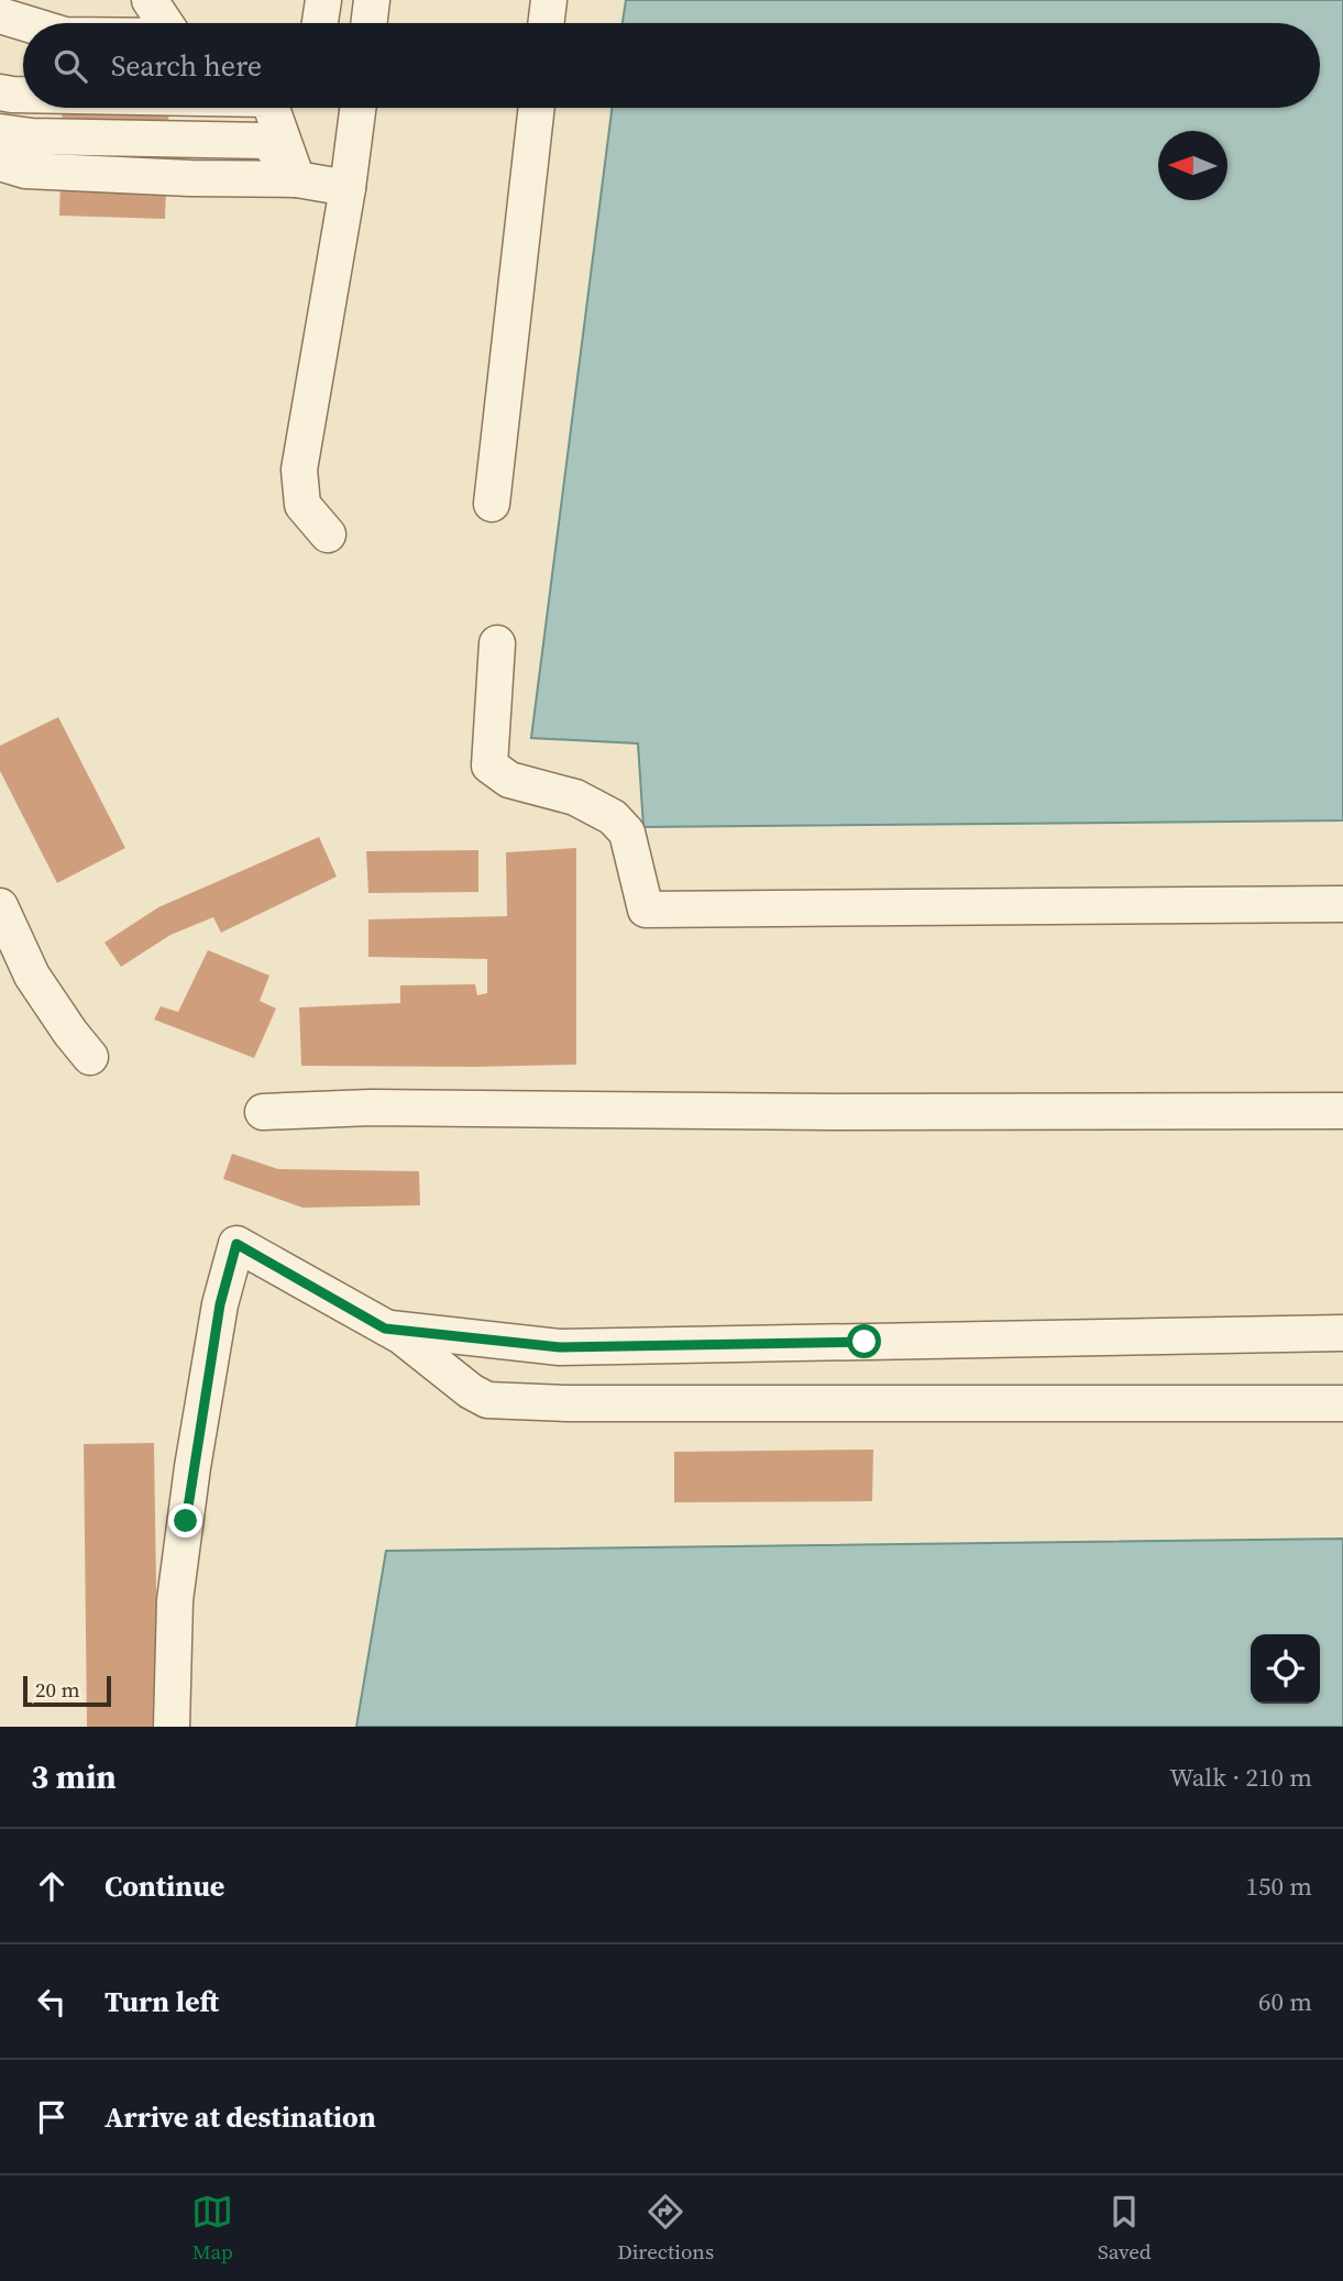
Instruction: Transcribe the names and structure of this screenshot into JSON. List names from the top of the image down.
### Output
{
  "scale_bar": "20 m",
  "north": "left",
  "page": {
    "search": "Search here",
    "scale": "20 m",
    "heading": ["3 min", "Walk · 210 m"],
    "list": [
      ["Continue", "150 m"],
      ["Turn left", "60 m"],
      "Arrive at destination"
    ],
    "nav": ["Map", "Directions", "Saved"]
  }
}
